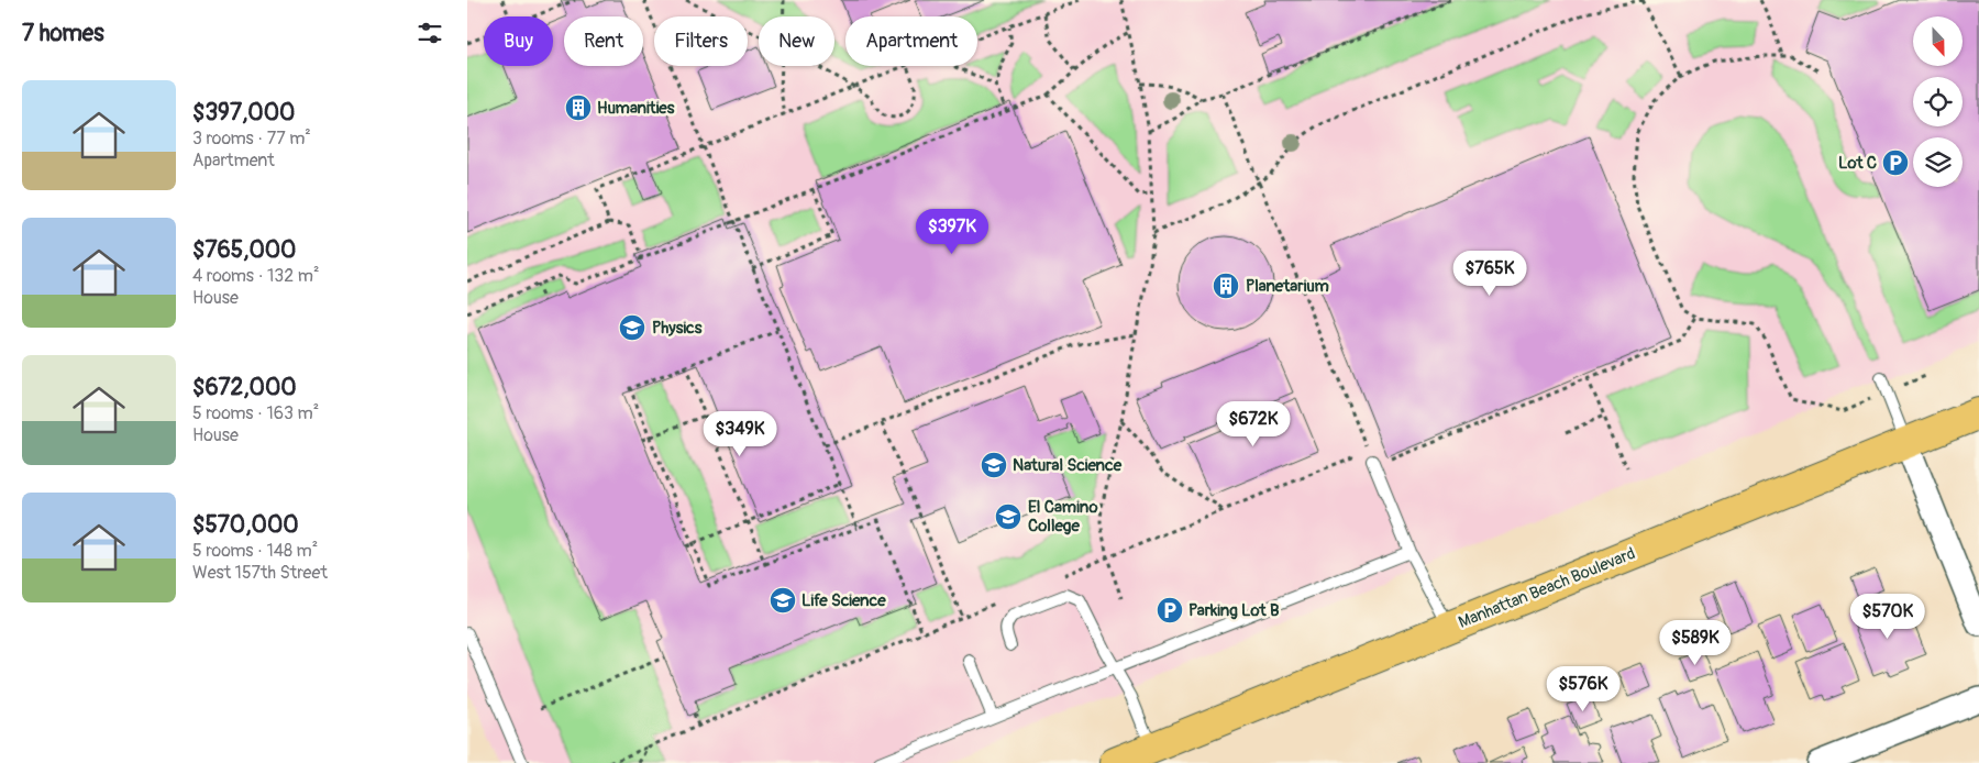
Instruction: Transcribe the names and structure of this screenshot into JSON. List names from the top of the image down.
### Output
{
  "streets": {
    "main road": ["Manhattan Beach Boulevard"]
  },
  "places": {
    "building": ["Humanities", "Planetarium"],
    "parking": ["Lot C", "Parking Lot B"],
    "school or university": [
      "Physics",
      "Natural Science",
      "El Camino College",
      "Life Science"
    ]
  },
  "north": "bottom",
  "page": {
    "heading": "7 homes",
    "chip": [
      "Buy",
      "Rent",
      "Filters",
      "New",
      "Apartment"
    ],
    "list": [
      {
        "name": "$397,000",
        "note": "3 rooms · 77 m² · Apartment"
      },
      {
        "name": "$765,000",
        "note": "4 rooms · 132 m² · House"
      },
      {
        "name": "$672,000",
        "note": "5 rooms · 163 m² · House"
      },
      {
        "name": "$570,000",
        "note": "5 rooms · 148 m² · West 157th Street"
      }
    ],
    "price": [
      "$397K",
      "$765K",
      "$672K",
      "$349K",
      "$570K",
      "$589K",
      "$576K"
    ]
  }
}
